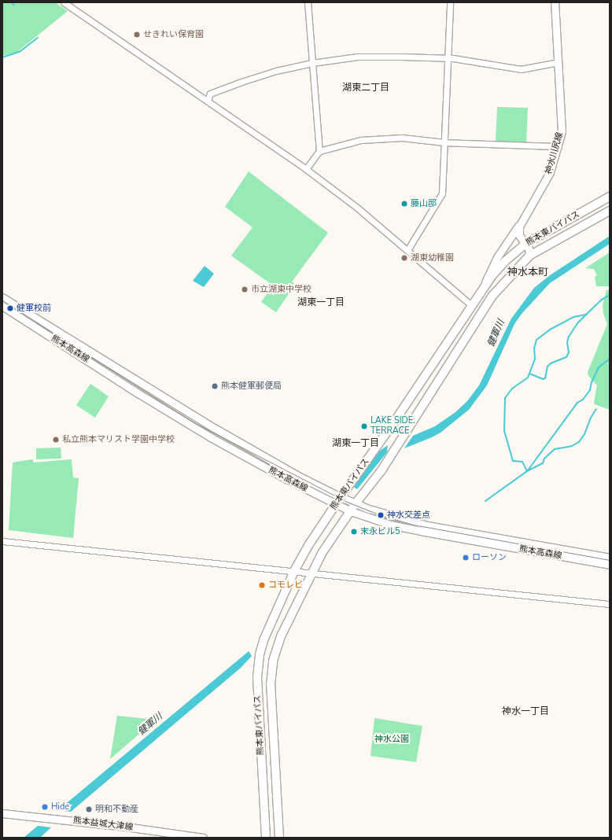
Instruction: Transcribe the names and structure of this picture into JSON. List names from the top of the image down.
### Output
{
  "streets": {
    "highway": ["熊本東バイパス"],
    "main road": ["神水川尻線", "熊本高森線", "熊本益城大津線"]
  },
  "crossings": [
    ["神水川尻線", "熊本東バイパス"],
    ["熊本東バイパス", "熊本高森線"]
  ],
  "districts": [
    "湖東二丁目",
    "神水本町",
    "湖東一丁目",
    "湖東一丁目",
    "神水一丁目"
  ],
  "water": ["健軍川"],
  "parks": ["神水公園"],
  "places": [
    "せきれい保育園",
    "藤山邸",
    "湖東幼稚園",
    "市立湖東中学校",
    "健軍校前",
    "熊本健軍郵便局",
    "LAKE SIDE. TERRACE",
    "私立熊本マリスト学園中学校",
    "神水交差点",
    "末永ビル5",
    "ローソン",
    "コモレビ",
    "Hide",
    "明和不動産"
  ]
}
